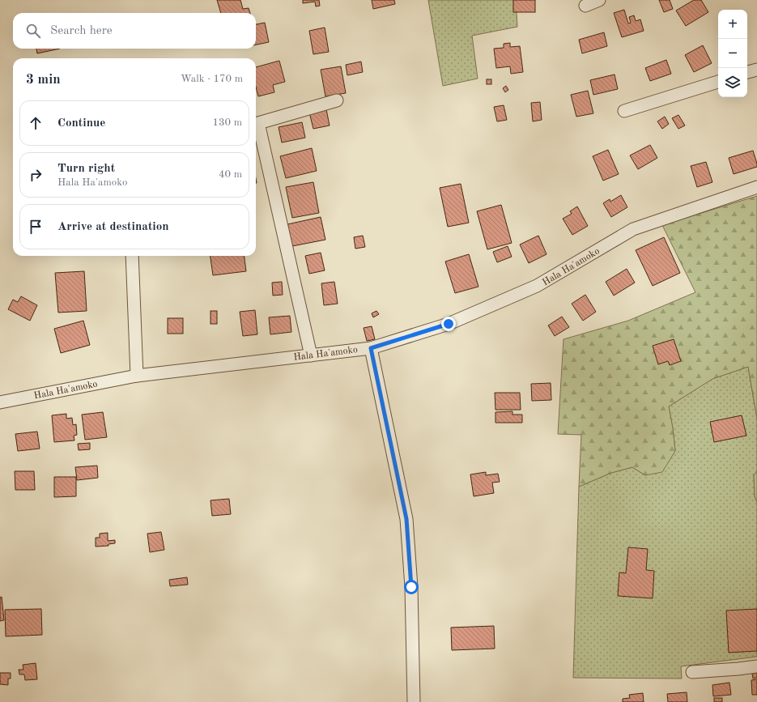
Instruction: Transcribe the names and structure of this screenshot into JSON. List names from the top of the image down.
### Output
{
  "streets": {
    "street": ["Hala Ha'amoko"]
  },
  "page": {
    "map_buttons": ["+", "−"],
    "search": "Search here",
    "heading": ["3 min", "Walk · 170 m"],
    "list": [
      ["Continue", "130 m"],
      ["Turn right", "Hala Ha'amoko", "40 m"],
      "Arrive at destination"
    ]
  }
}
